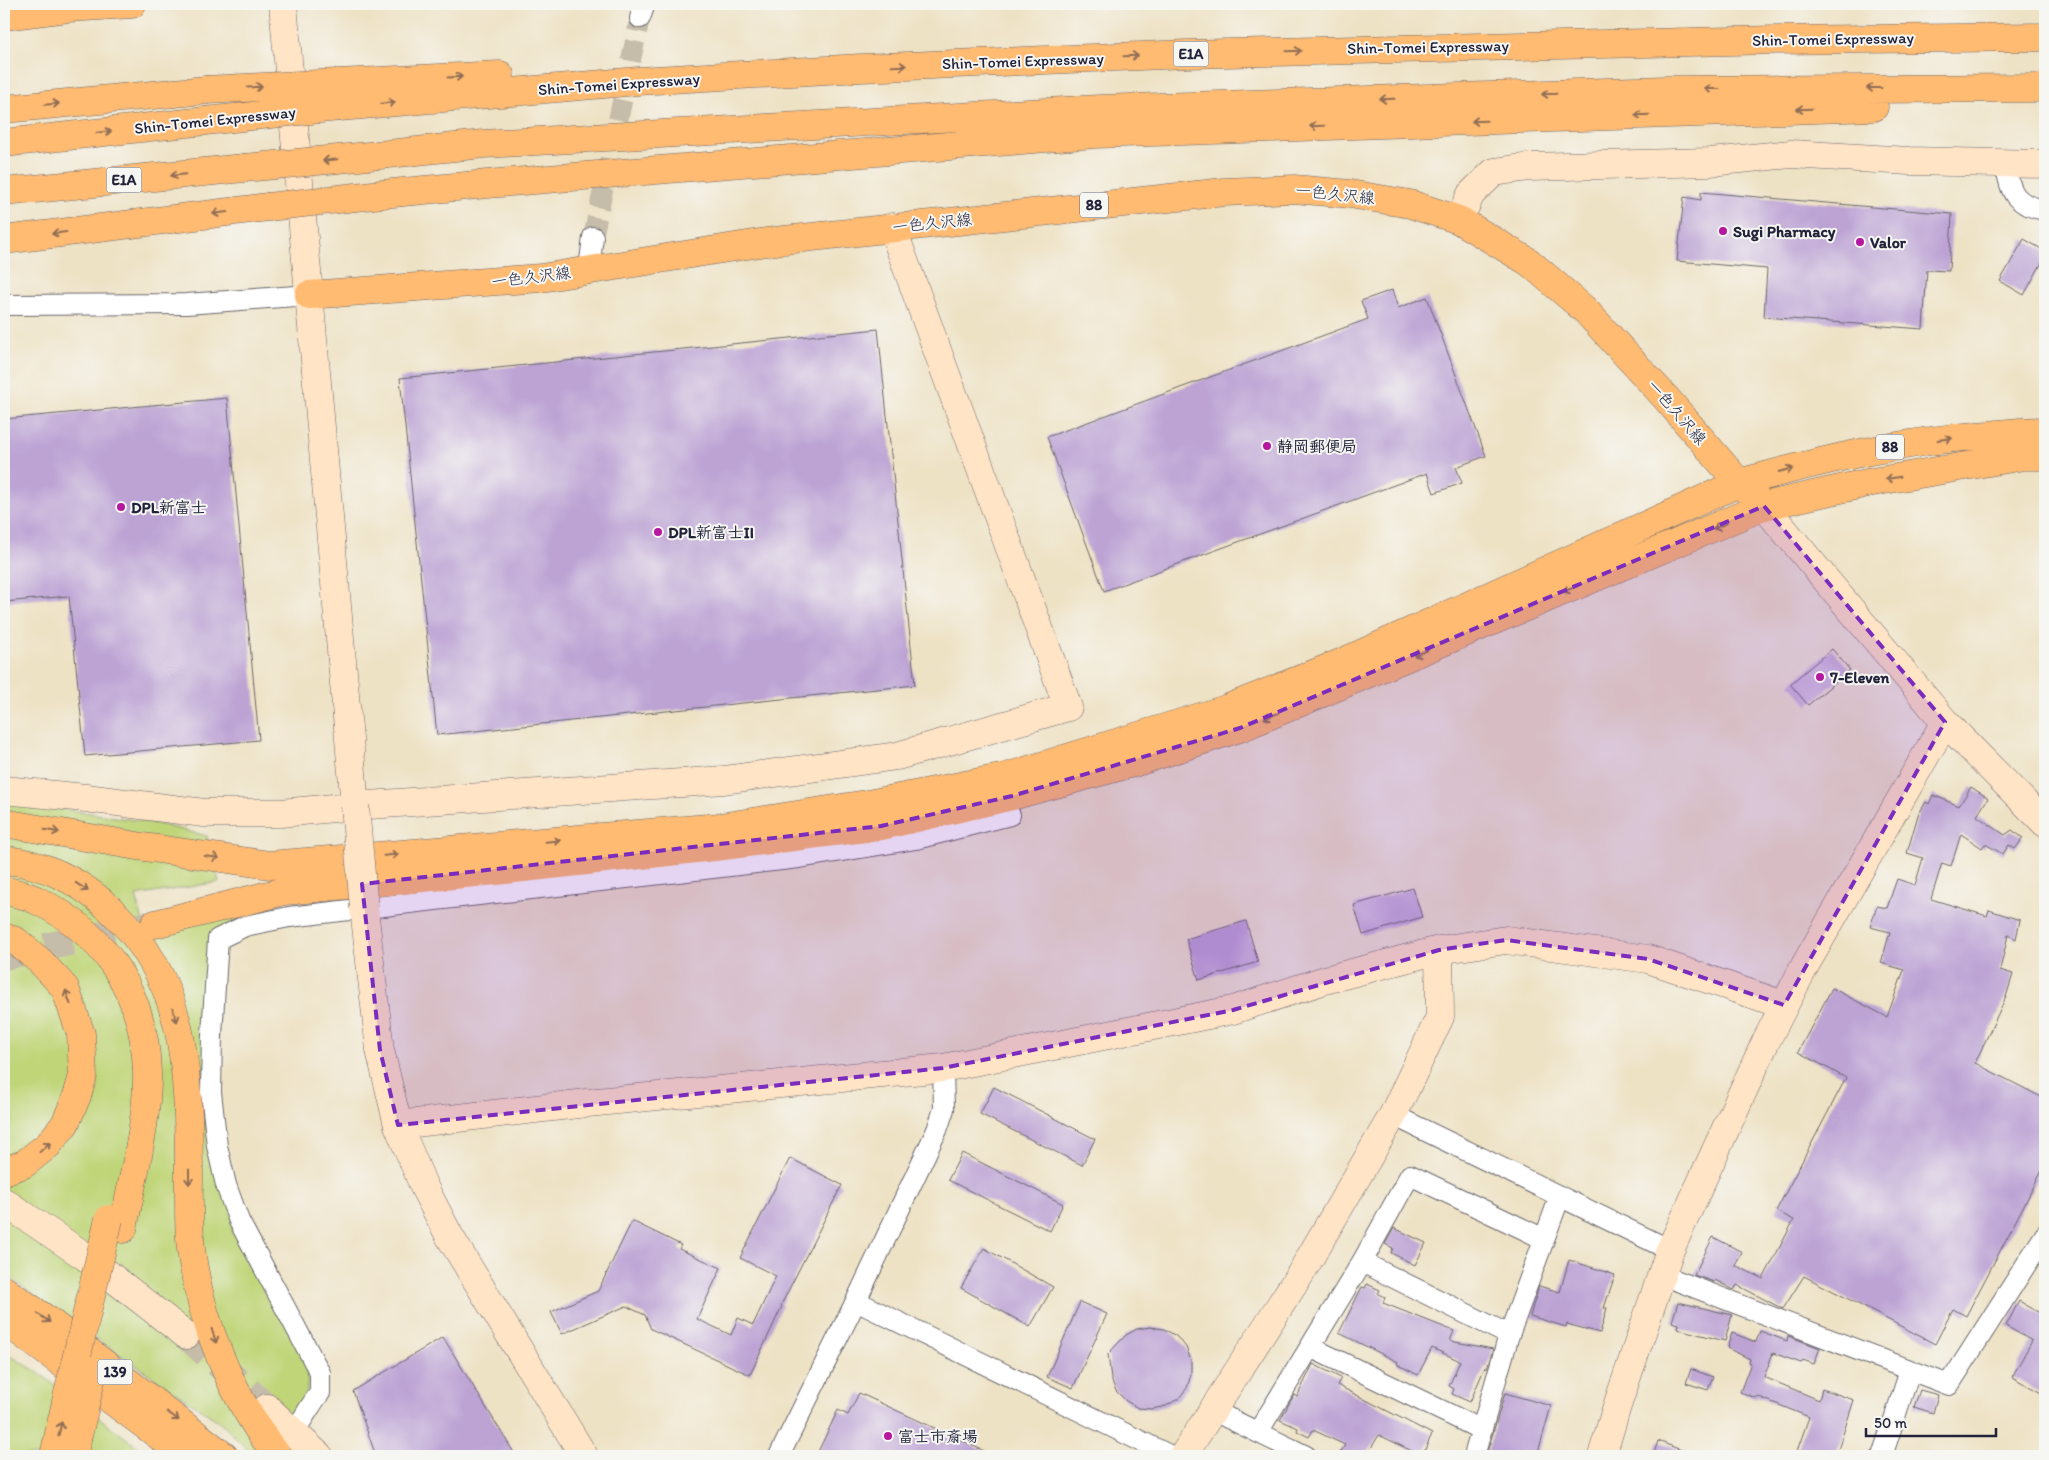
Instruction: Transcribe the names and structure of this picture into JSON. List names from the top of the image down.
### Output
{
  "streets": {
    "main road": [
      "Shin-Tomei Expressway",
      "E1A",
      "一色久沢線",
      "88",
      "139"
    ]
  },
  "crossings": [
    ["一色久沢線", "88"]
  ],
  "places": [
    "Sugi Pharmacy",
    "Valor",
    "静岡郵便局",
    "DPL新富士",
    "DPL新富士II",
    "7-Eleven",
    "富士市斎場"
  ],
  "scale_bar": "50 m"
}
